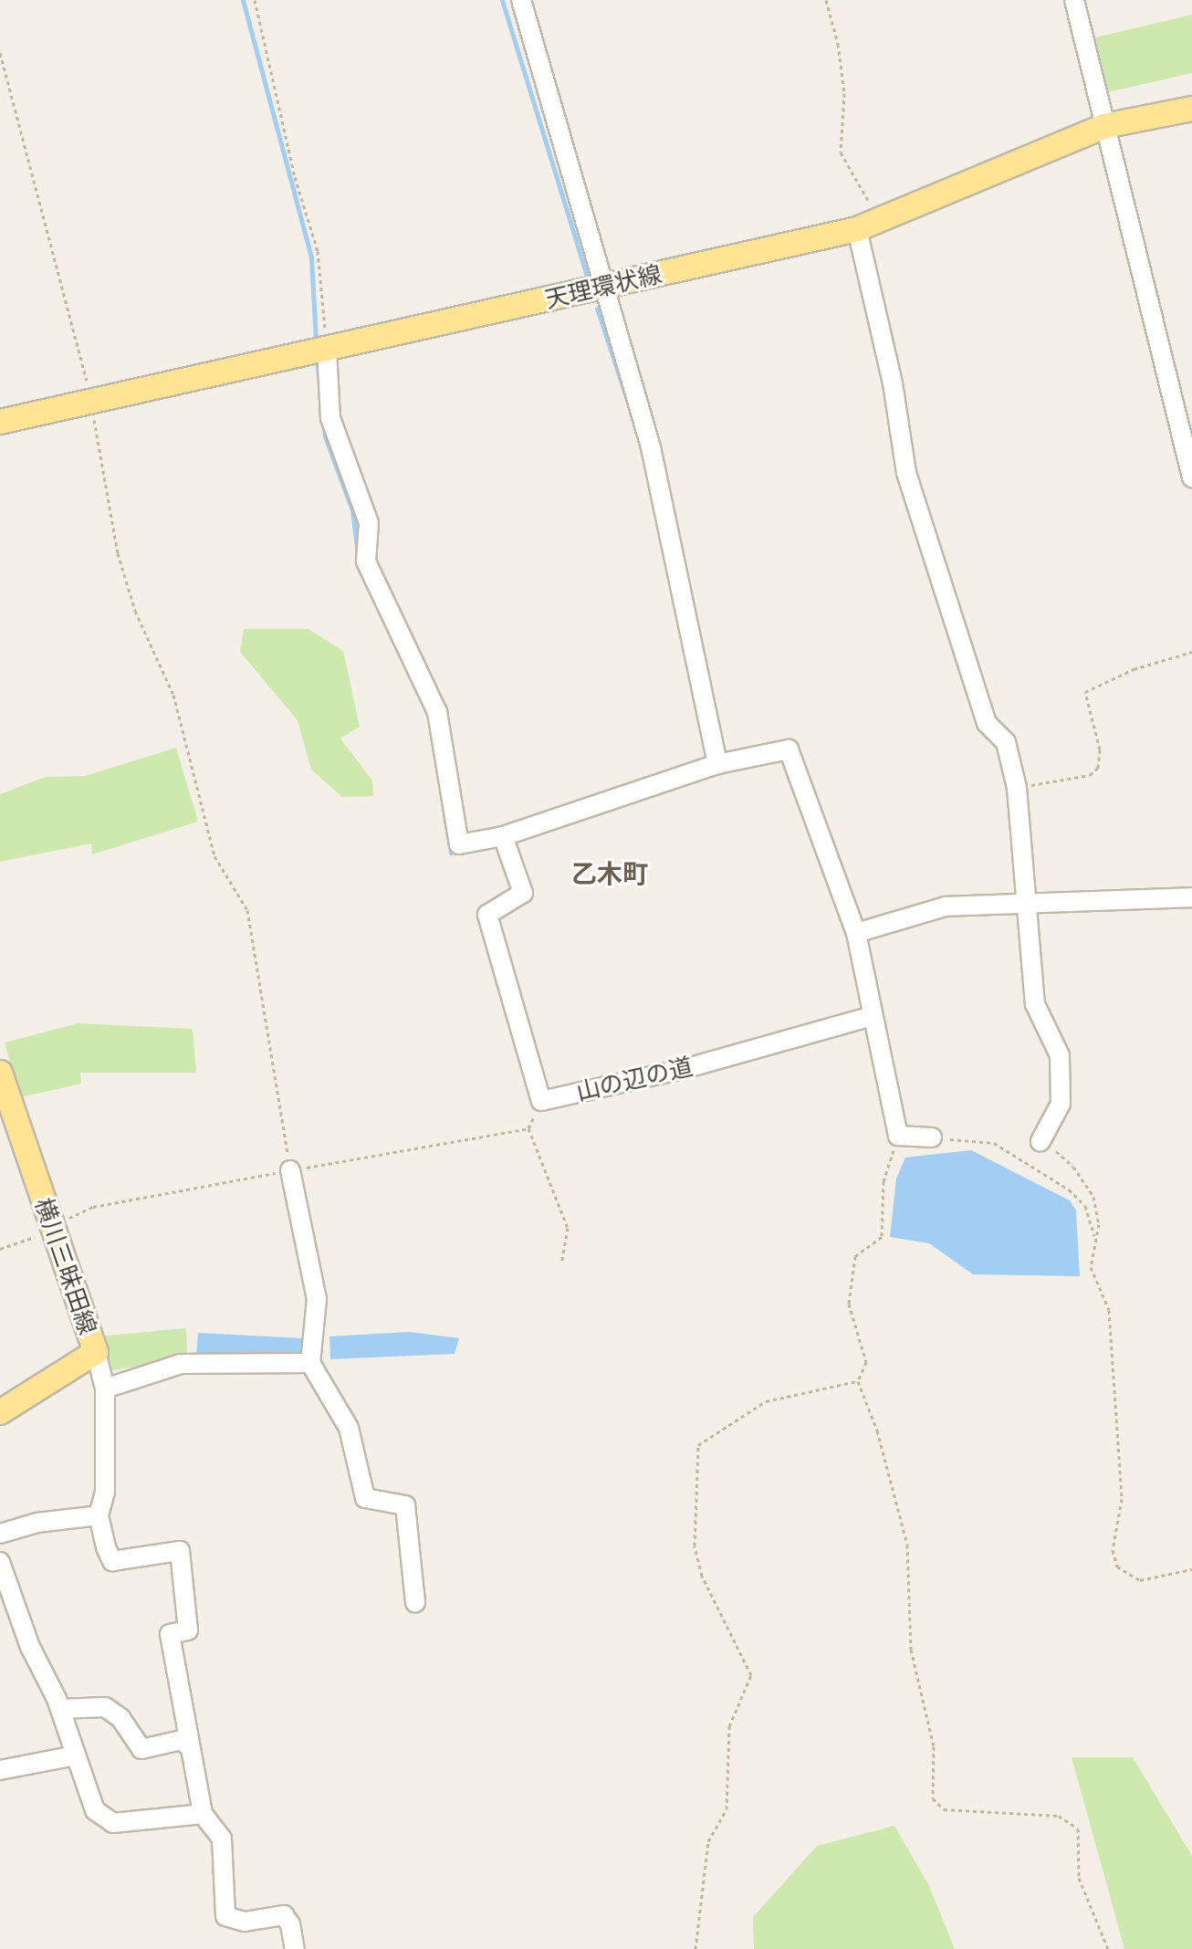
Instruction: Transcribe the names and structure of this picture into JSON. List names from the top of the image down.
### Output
{
  "streets": {
    "main road": ["天理環状線", "横川三昧田線"],
    "street": ["山の辺の道"]
  },
  "districts": ["乙木町"]
}
